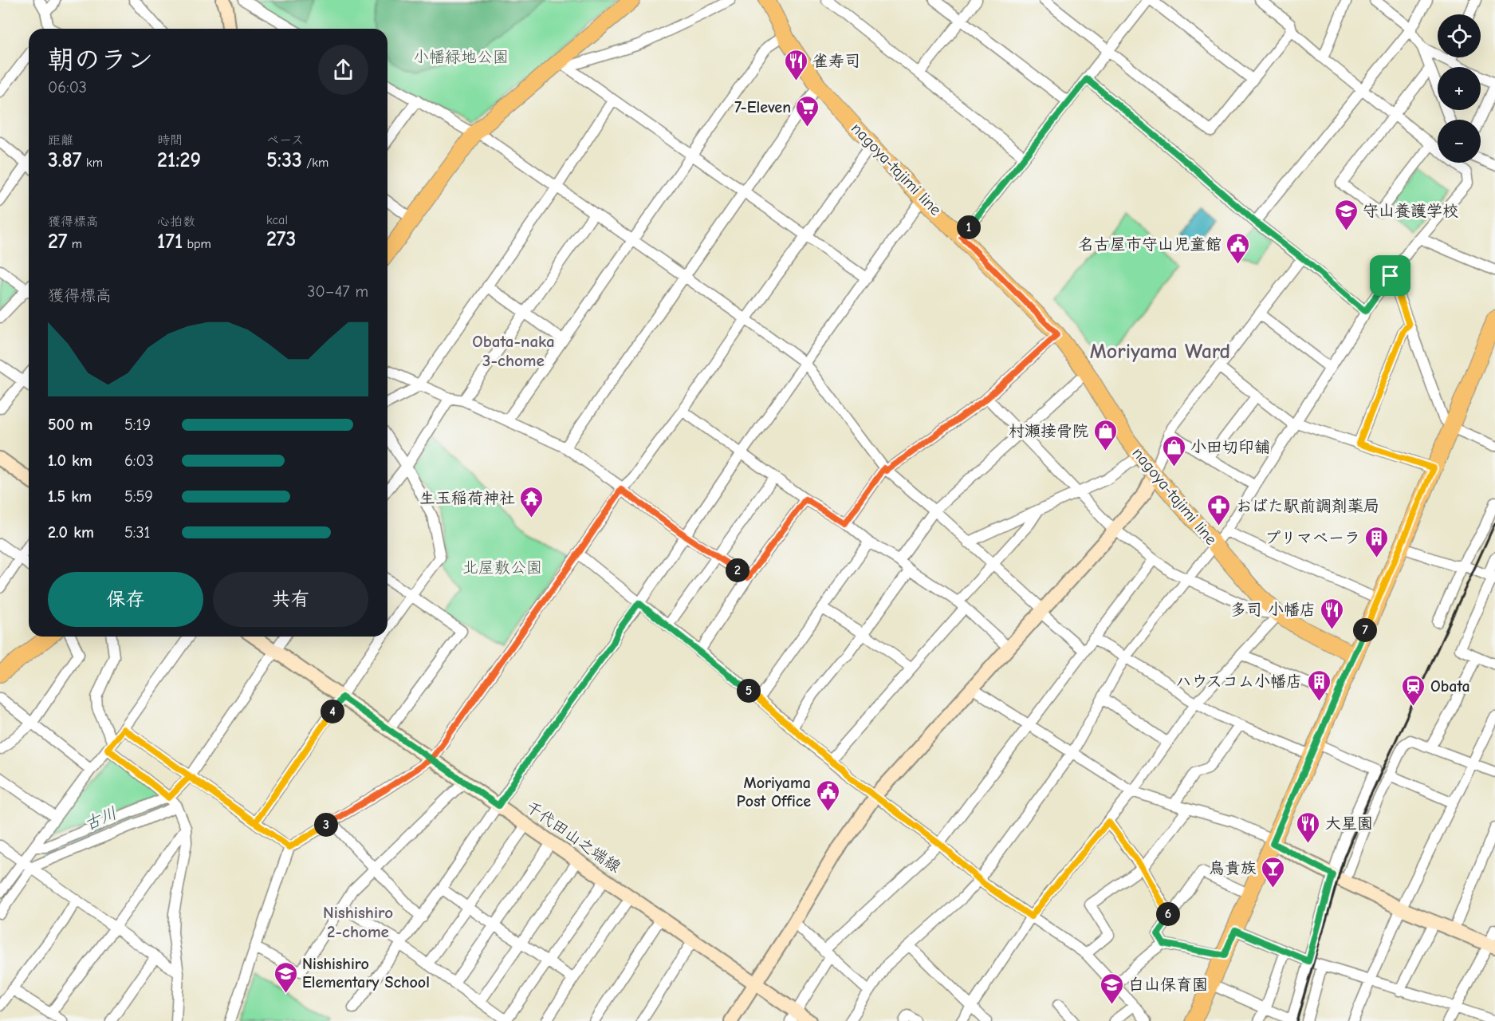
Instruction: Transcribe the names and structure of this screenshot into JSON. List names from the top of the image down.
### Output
{
  "streets": {
    "main road": ["nagoya-tajimi line"],
    "street": ["千代田山之端線"]
  },
  "districts": ["Obata-naka 3-chome", "Moriyama Ward", "Nishishiro 2-chome"],
  "water": ["古川"],
  "parks": ["小幡緑地公園", "北屋敷公園"],
  "places": {
    "restaurant": ["雀寿司", "多司 小幡店", "大星園"],
    "supermarket": ["7-Eleven"],
    "school or university": ["守山養護学校", "Nishishiro Elementary School", "白山保育園"],
    "public building": ["名古屋市守山児童館", "Moriyama Post Office"],
    "shop": ["村瀬接骨院", "小田切印舗"],
    "temple": ["生玉稲荷神社"],
    "pharmacy": ["おばた駅前調剤薬局"],
    "building": ["プリマベーラ", "ハウスコム小幡店"],
    "station": ["Obata"],
    "bar": ["鳥貴族"]
  },
  "page": {
    "map_buttons": ["+", "−"],
    "heading": ["朝のラン", "06:03"],
    "stats": [
      ["距離", "3.87 km"],
      ["時間", "21:29"],
      ["ペース", "5:33 /km"],
      ["獲得標高", "27 m"],
      ["心拍数", "171 bpm"],
      ["kcal", "273"]
    ],
    "pins": [
      "1",
      "2",
      "7",
      "5",
      "4",
      "3",
      "6"
    ],
    "chart": ["獲得標高", "30–47 m"],
    "list": [
      {
        "name": "500 m",
        "note": "5:19"
      },
      {
        "name": "1.0 km",
        "note": "6:03"
      },
      {
        "name": "1.5 km",
        "note": "5:59"
      },
      {
        "name": "2.0 km",
        "note": "5:31"
      }
    ],
    "buttons": ["保存", "共有"]
  }
}
